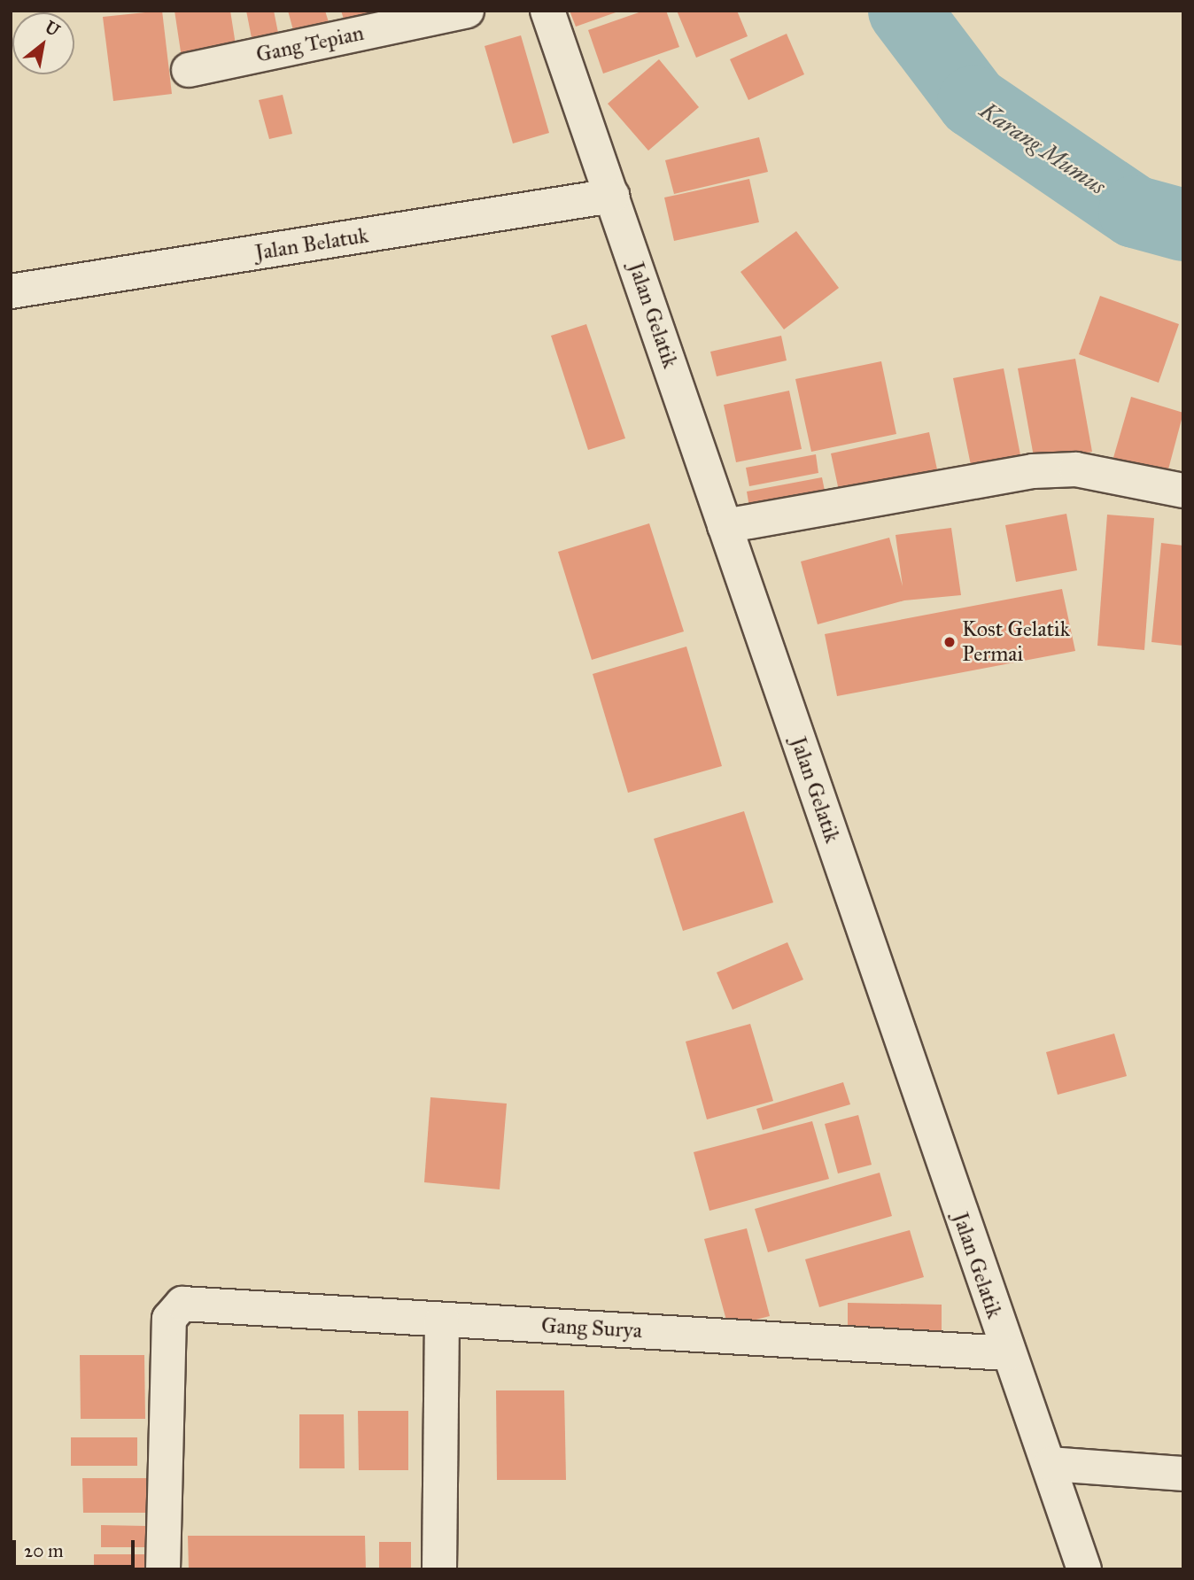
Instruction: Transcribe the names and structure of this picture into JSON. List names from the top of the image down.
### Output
{
  "streets": {
    "street": [
      "Gang Tepian",
      "Jalan Belatuk",
      "Jalan Gelatik",
      "Gang Surya"
    ]
  },
  "crossings": [
    ["Jalan Belatuk", "Jalan Gelatik"],
    ["Jalan Gelatik", "Gang Surya"]
  ],
  "water": ["Karang Mumus"],
  "places": ["Kost Gelatik Permai"],
  "scale_bar": "20 m",
  "north": "top right"
}
